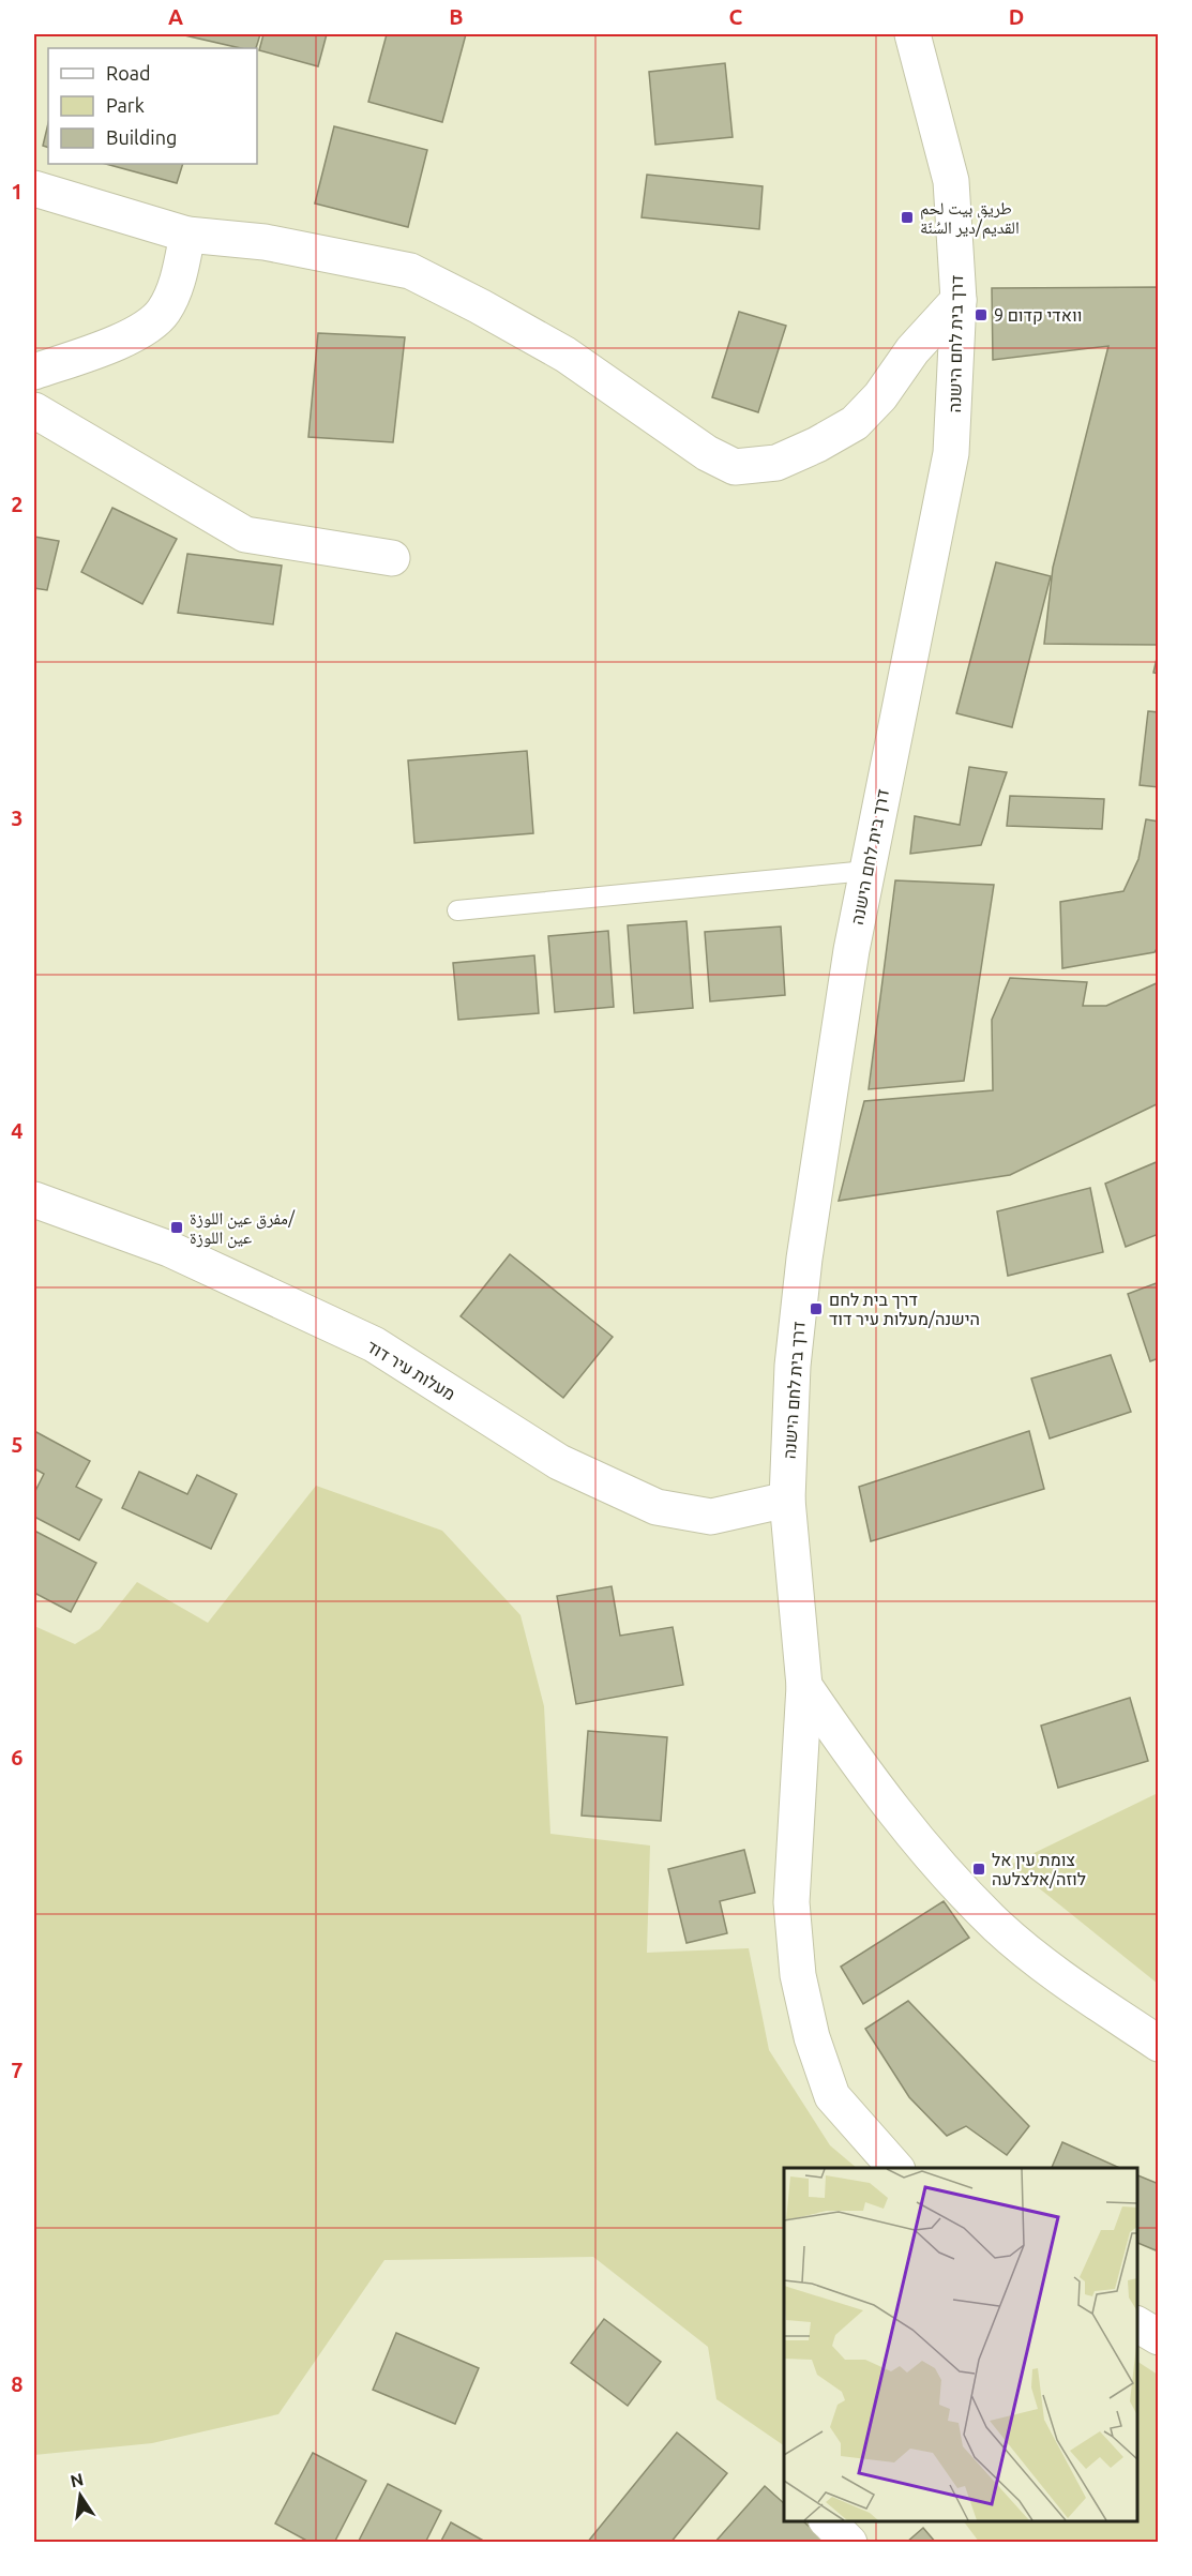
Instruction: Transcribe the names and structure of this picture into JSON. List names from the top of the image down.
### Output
{
  "streets": {
    "street": ["דרך בית לחם הישנה", "מעלות עיר דוד"]
  },
  "crossings": [
    ["דרך בית לחם הישנה", "מעלות עיר דוד"]
  ],
  "places": {
    "transit": [
      "طريق بيت لحم القديم/دير السُنّة",
      "וואדי קדום 9",
      "مفرق عين اللوزة/ عين اللوزة",
      "דרך בית לחם הישנה/מעלות עיר דוד",
      "צומת עין אל לוזה/אלצלעה"
    ]
  },
  "legend": ["Road", "Park", "Building"],
  "north": "top",
  "grid": {
    "columns": [
      "A",
      "B",
      "C",
      "D"
    ],
    "rows": [
      "1",
      "2",
      "3",
      "4",
      "5",
      "6",
      "7",
      "8"
    ]
  }
}
